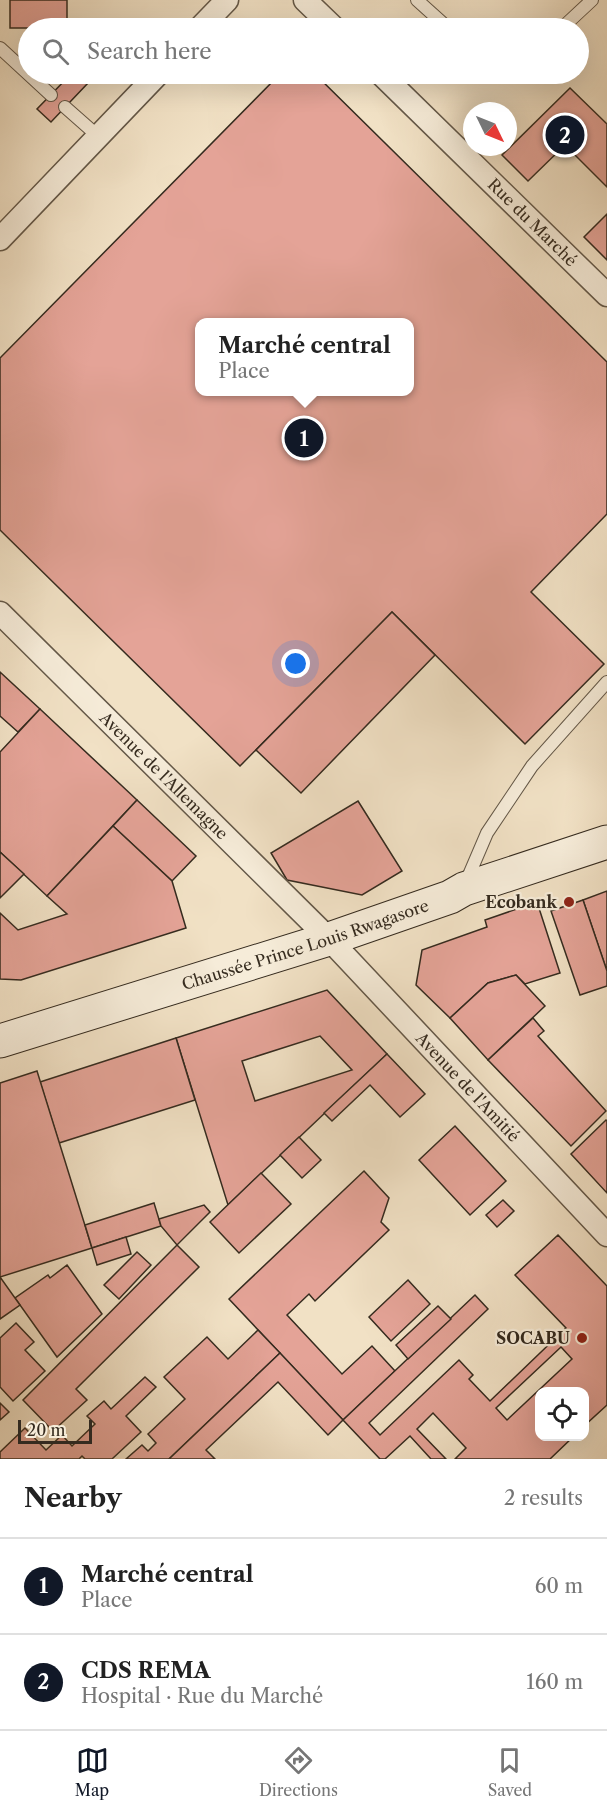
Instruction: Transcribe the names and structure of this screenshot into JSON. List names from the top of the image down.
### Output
{
  "streets": {
    "street": [
      "Rue du Marché",
      "Avenue de l'Allemagne",
      "Chaussée Prince Louis Rwagasore",
      "Avenue de l'Amitié"
    ]
  },
  "crossings": [
    ["Avenue de l'Allemagne", "Chaussée Prince Louis Rwagasore"],
    ["Avenue de l'Allemagne", "Avenue de l'Amitié"],
    ["Chaussée Prince Louis Rwagasore", "Avenue de l'Amitié"]
  ],
  "places": ["Ecobank", "SOCABU"],
  "scale_bar": "20 m",
  "north": "bottom right",
  "page": {
    "search": "Search here",
    "pins": ["2", "1"],
    "popup": ["Marché central", "Place"],
    "scale": "20 m",
    "heading": ["Nearby", "2 results"],
    "list": [
      {
        "mark": "1",
        "name": "Marché central",
        "note": "Place",
        "value": "60 m"
      },
      {
        "mark": "2",
        "name": "CDS REMA",
        "note": "Hospital · Rue du Marché",
        "value": "160 m"
      }
    ],
    "nav": ["Map", "Directions", "Saved"]
  }
}
